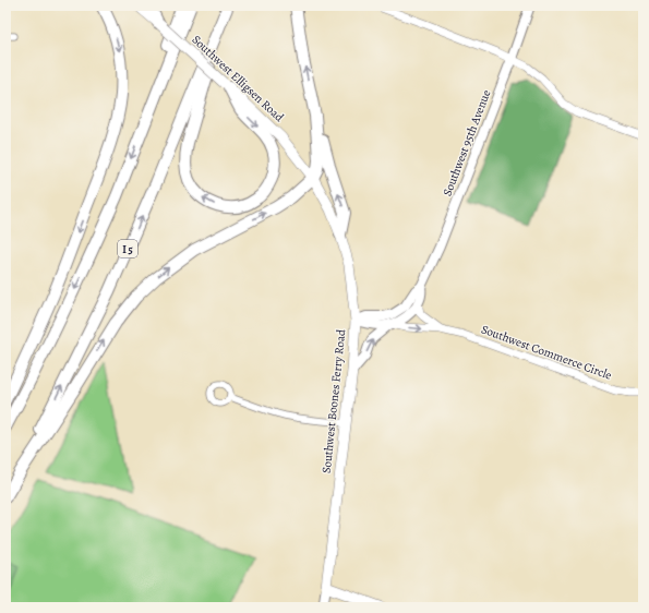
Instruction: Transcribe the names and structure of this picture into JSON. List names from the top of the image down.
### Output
{
  "streets": {
    "highway": ["I 5"],
    "main road": [
      "Southwest Elligsen Road",
      "Southwest 95th Avenue",
      "Southwest Commerce Circle",
      "Southwest Boones Ferry Road"
    ]
  },
  "crossings": [
    ["Southwest Elligsen Road", "I 5"],
    ["Southwest Elligsen Road", "Southwest Boones Ferry Road"],
    ["Southwest 95th Avenue", "Southwest Commerce Circle"],
    ["I 5", "Southwest Boones Ferry Road"],
    ["Southwest Commerce Circle", "Southwest Boones Ferry Road"]
  ]
}
